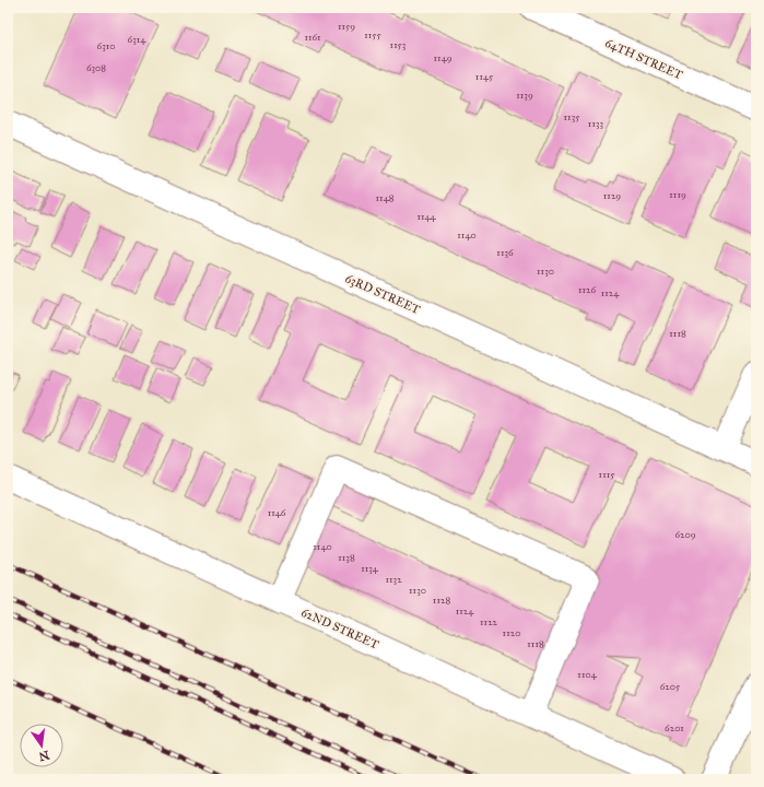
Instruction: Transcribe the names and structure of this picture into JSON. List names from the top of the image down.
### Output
{
  "streets": {
    "street": ["64TH STREET", "63RD STREET", "62ND STREET"]
  },
  "house_numbers": [
    "1159",
    "1155",
    "1161",
    "6314",
    "1153",
    "6310",
    "1149",
    "6308",
    "1145",
    "1139",
    "1135",
    "1133",
    "1119",
    "1129",
    "1148",
    "1144",
    "1140",
    "1136",
    "1130",
    "1126",
    "1124",
    "1118",
    "1115",
    "1146",
    "6209",
    "1140",
    "1138",
    "1134",
    "1132",
    "1130",
    "1128",
    "1124",
    "1122",
    "1120",
    "1118",
    "1104",
    "6205",
    "6201"
  ],
  "north": "bottom"
}
